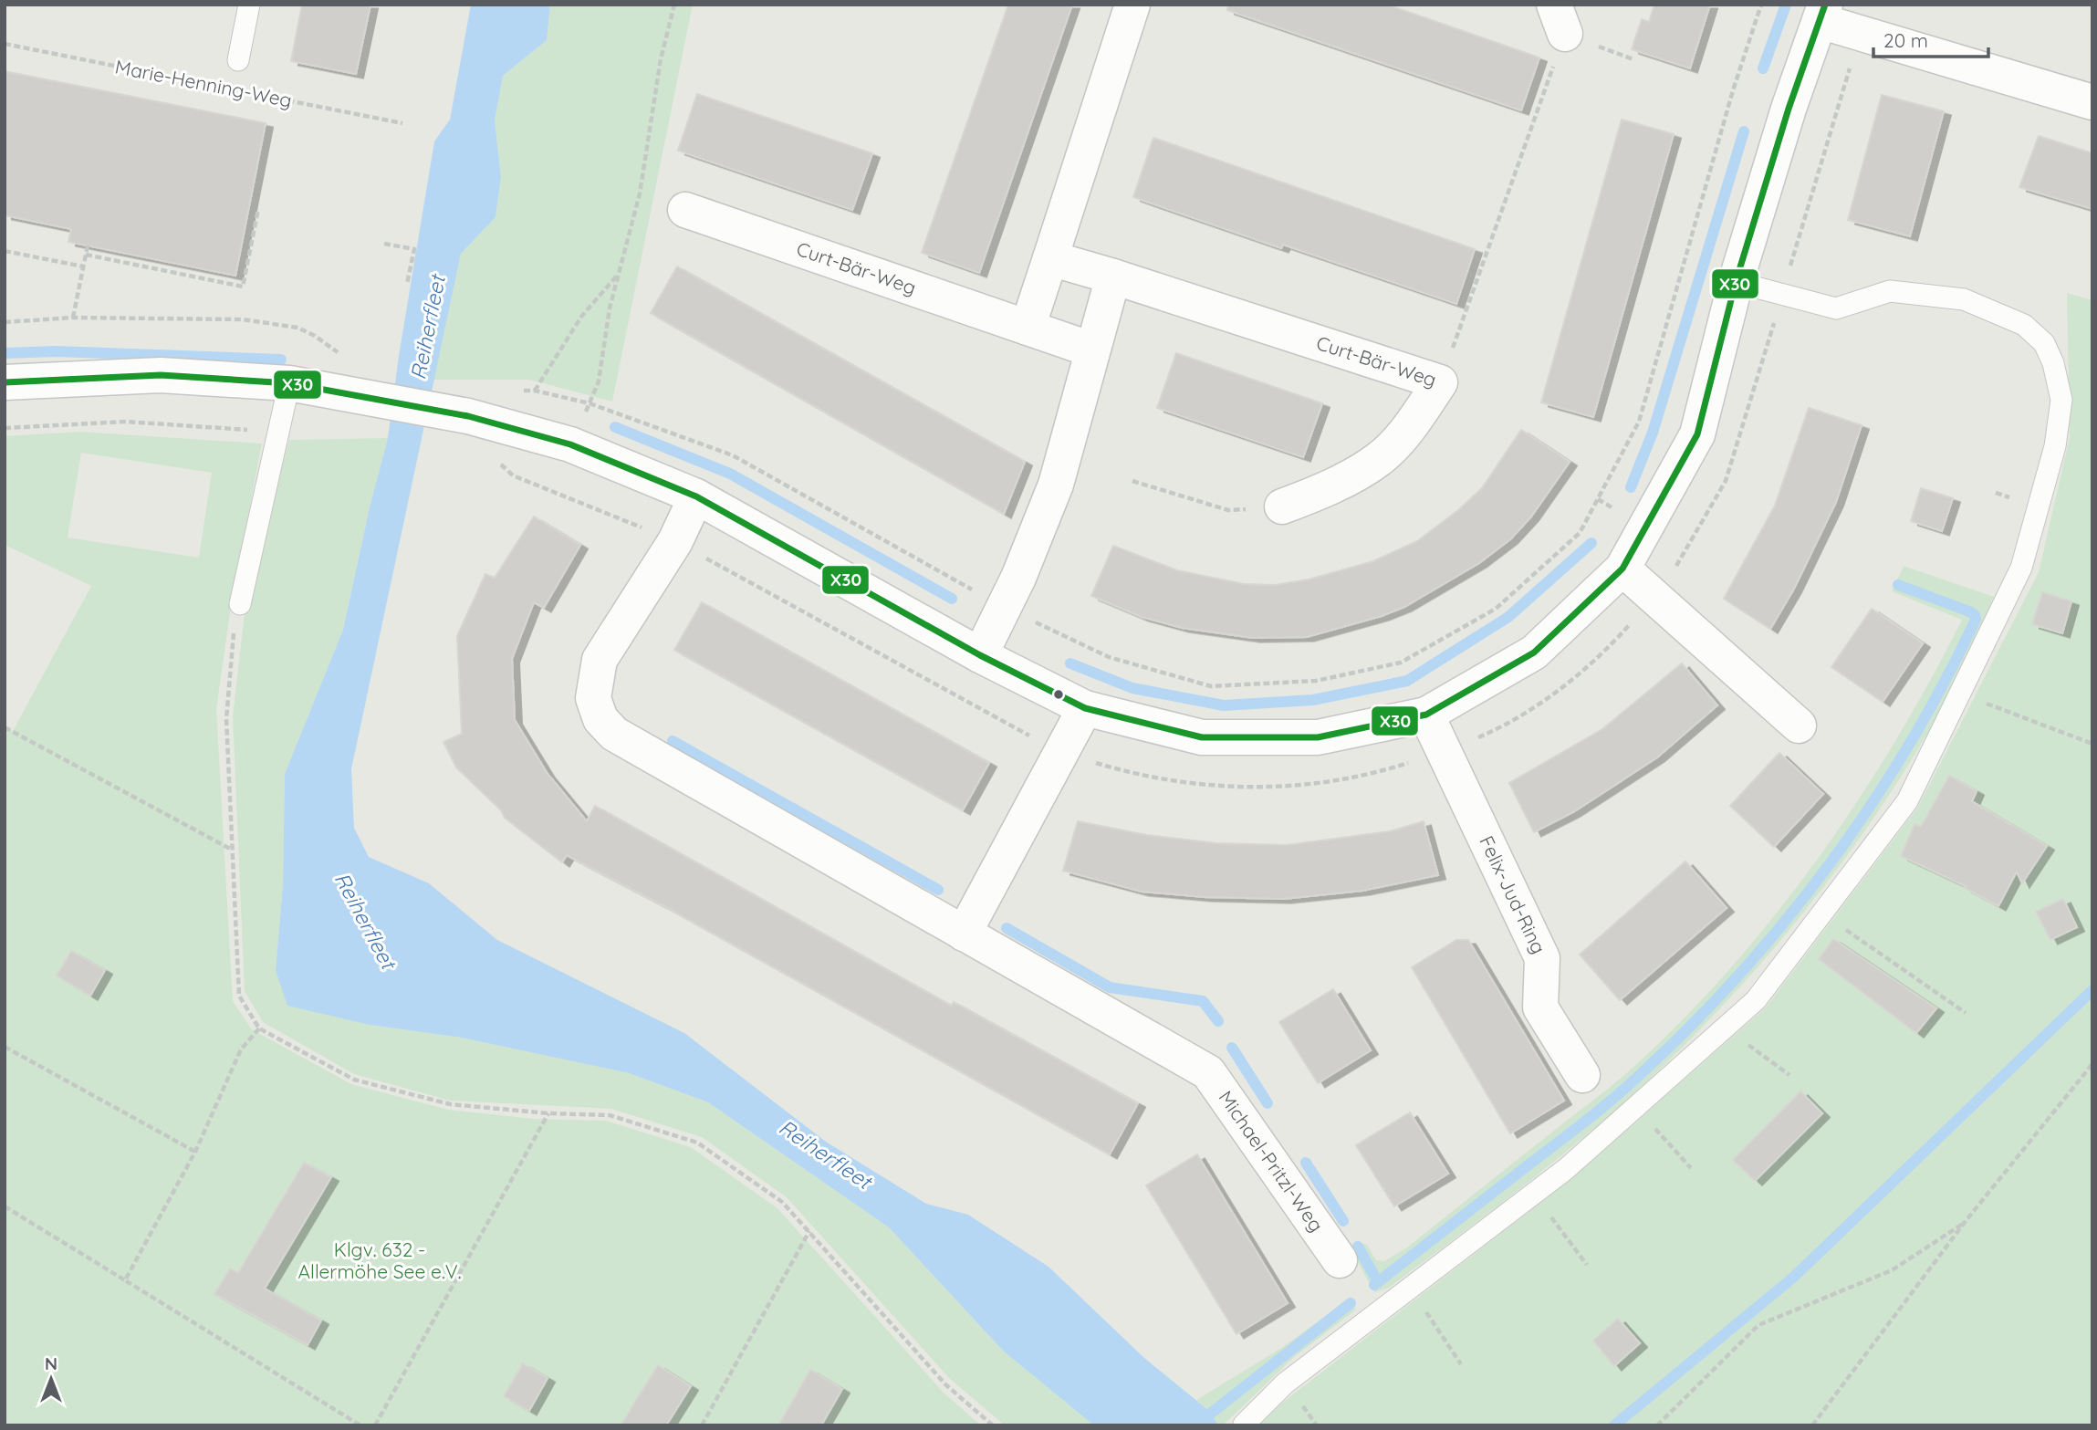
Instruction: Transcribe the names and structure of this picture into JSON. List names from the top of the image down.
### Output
{
  "streets": {
    "street": ["Curt-Bär-Weg", "Felix-Jud-Ring", "Michael-Pritzl-Weg"],
    "lane": ["Marie-Henning-Weg"]
  },
  "water": ["Reiherfleet"],
  "parks": ["Klgv. 632 - Allermöhe See e.V."],
  "lines": ["transit line X30"],
  "scale_bar": "20 m",
  "north": "top"
}
